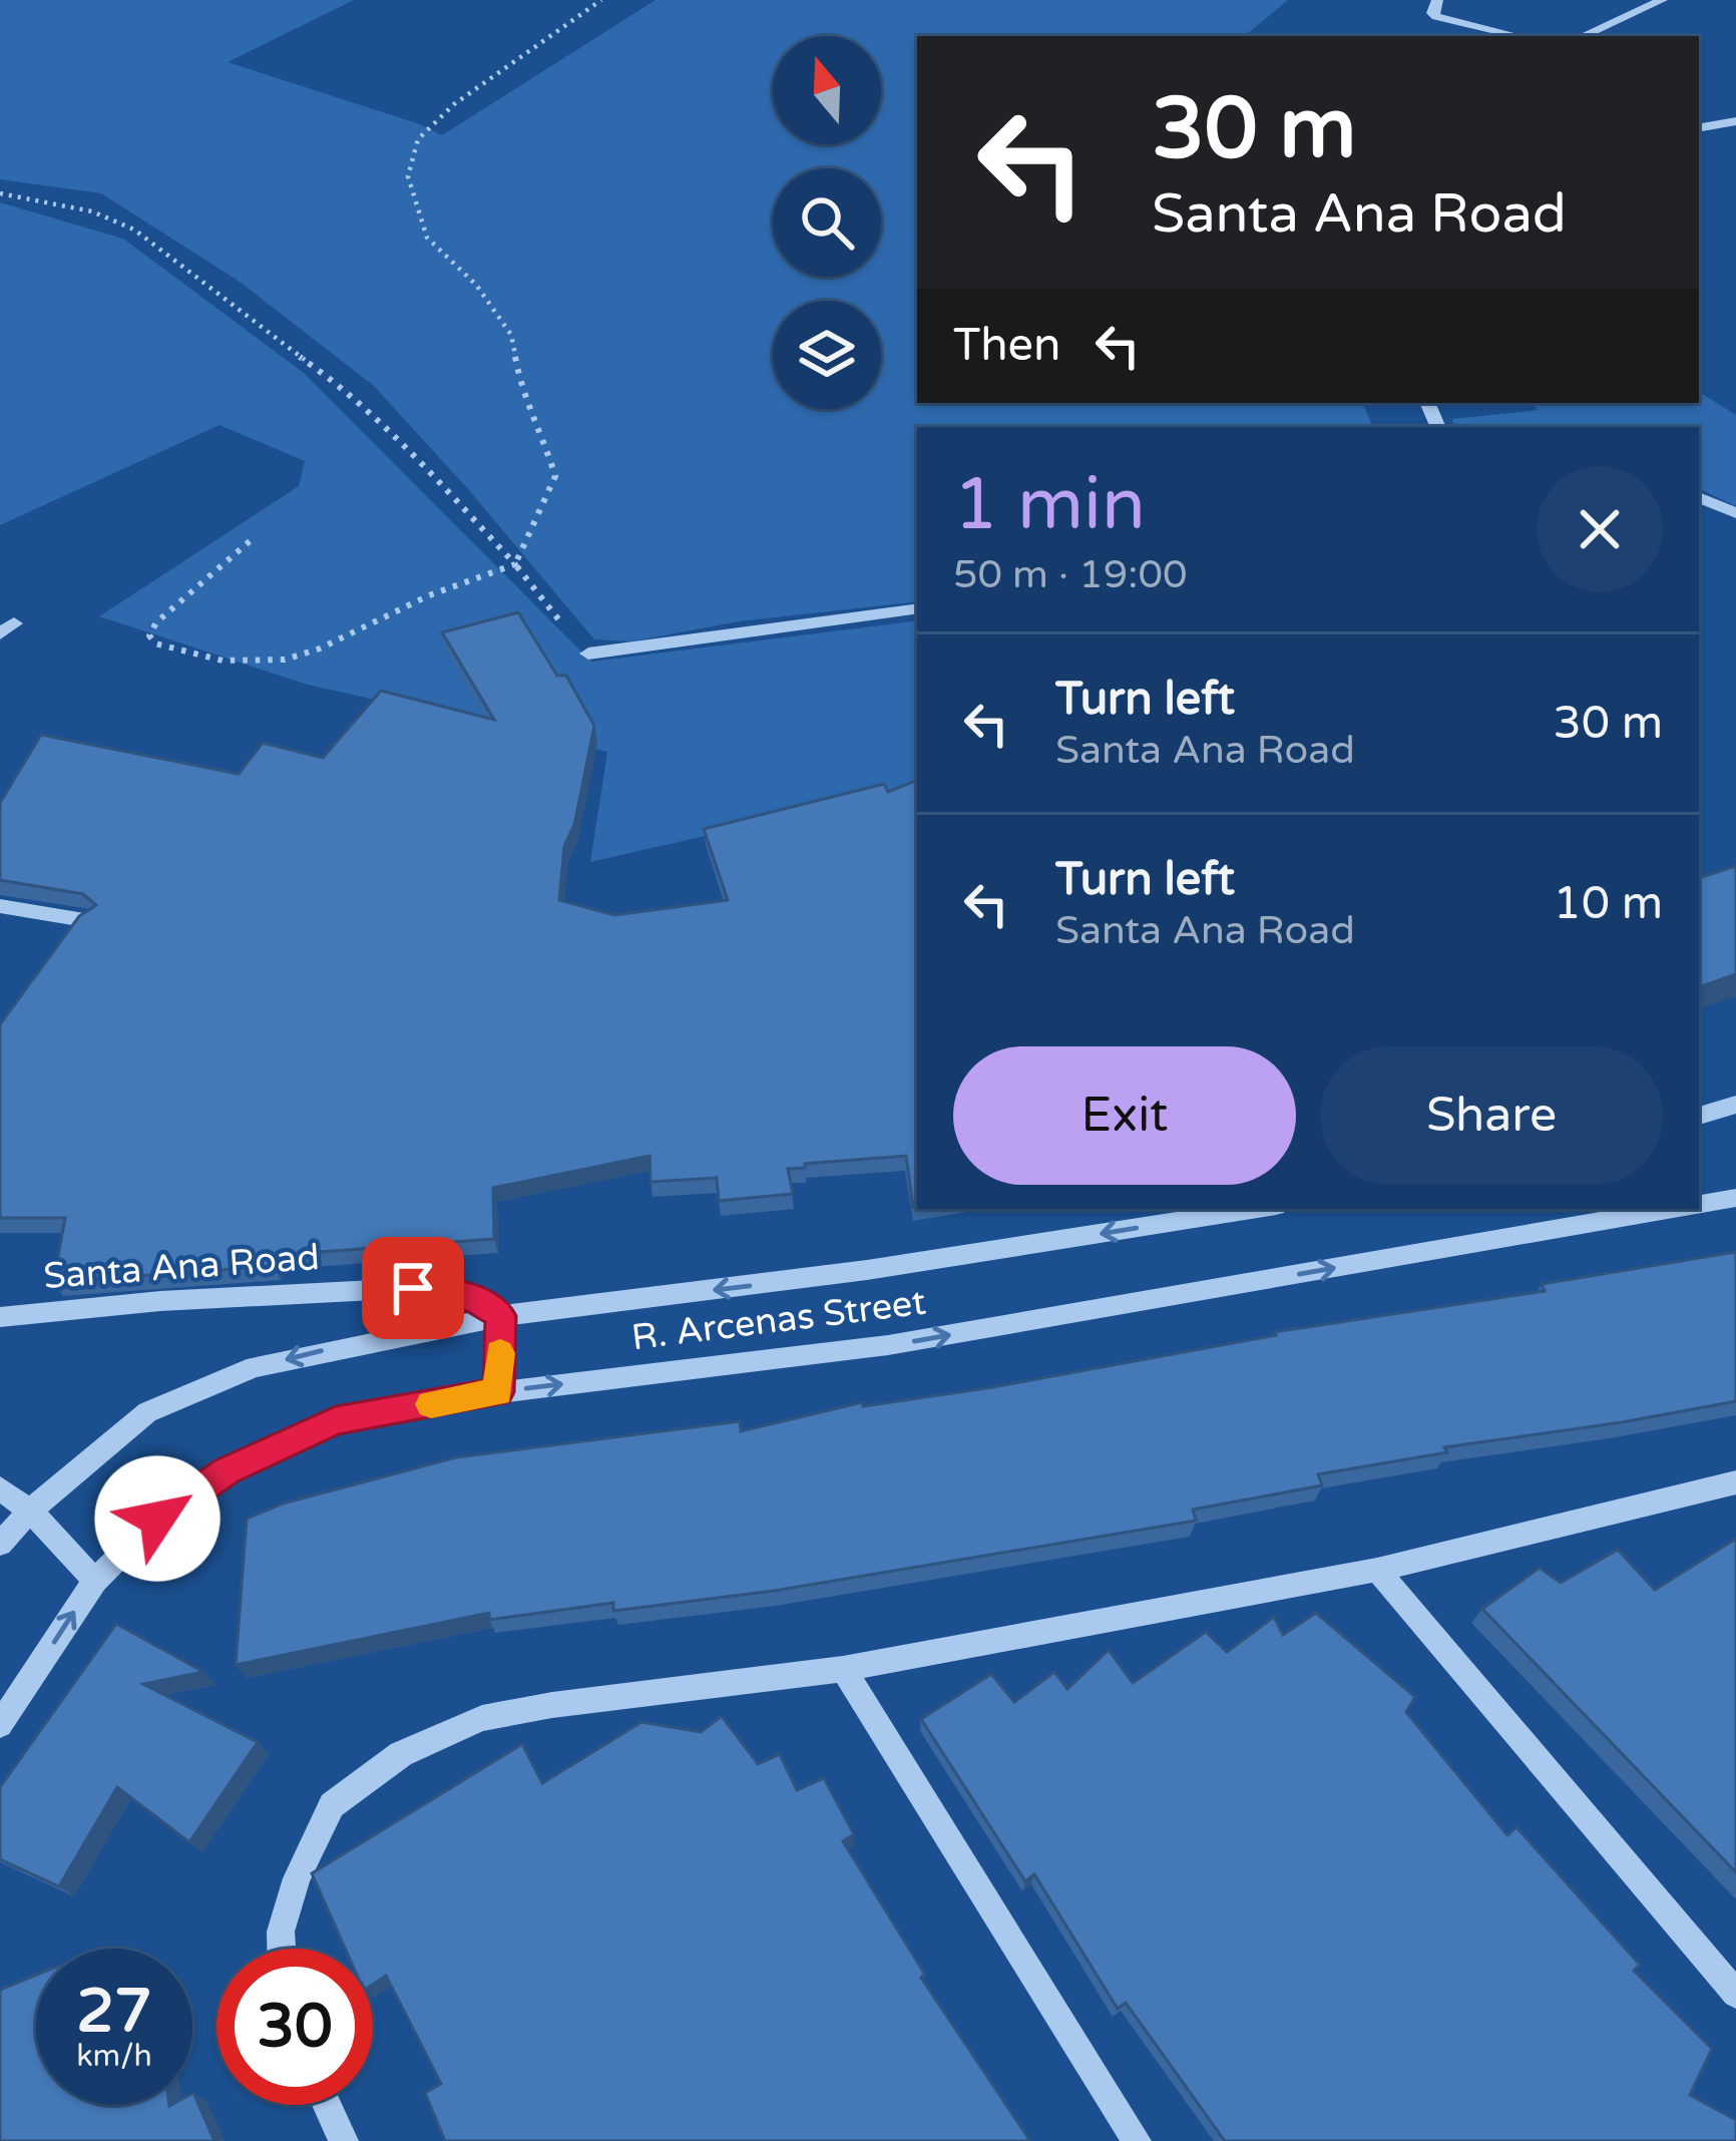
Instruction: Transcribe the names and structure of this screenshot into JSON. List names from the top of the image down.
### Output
{
  "streets": {
    "street": ["Santa Ana Road", "R. Arcenas Street"]
  },
  "crossings": [
    ["Santa Ana Road", "R. Arcenas Street"]
  ],
  "north": "top",
  "page": {
    "turn": ["30 m", "Santa Ana Road"],
    "then": "Then",
    "heading": ["1 min", "50 m · 19:00"],
    "list": [
      {
        "name": "Turn left",
        "note": "Santa Ana Road",
        "value": "30 m"
      },
      {
        "name": "Turn left",
        "note": "Santa Ana Road",
        "value": "10 m"
      }
    ],
    "buttons": ["Exit", "Share"],
    "speed": "27 km/h",
    "limit": "30"
  }
}
